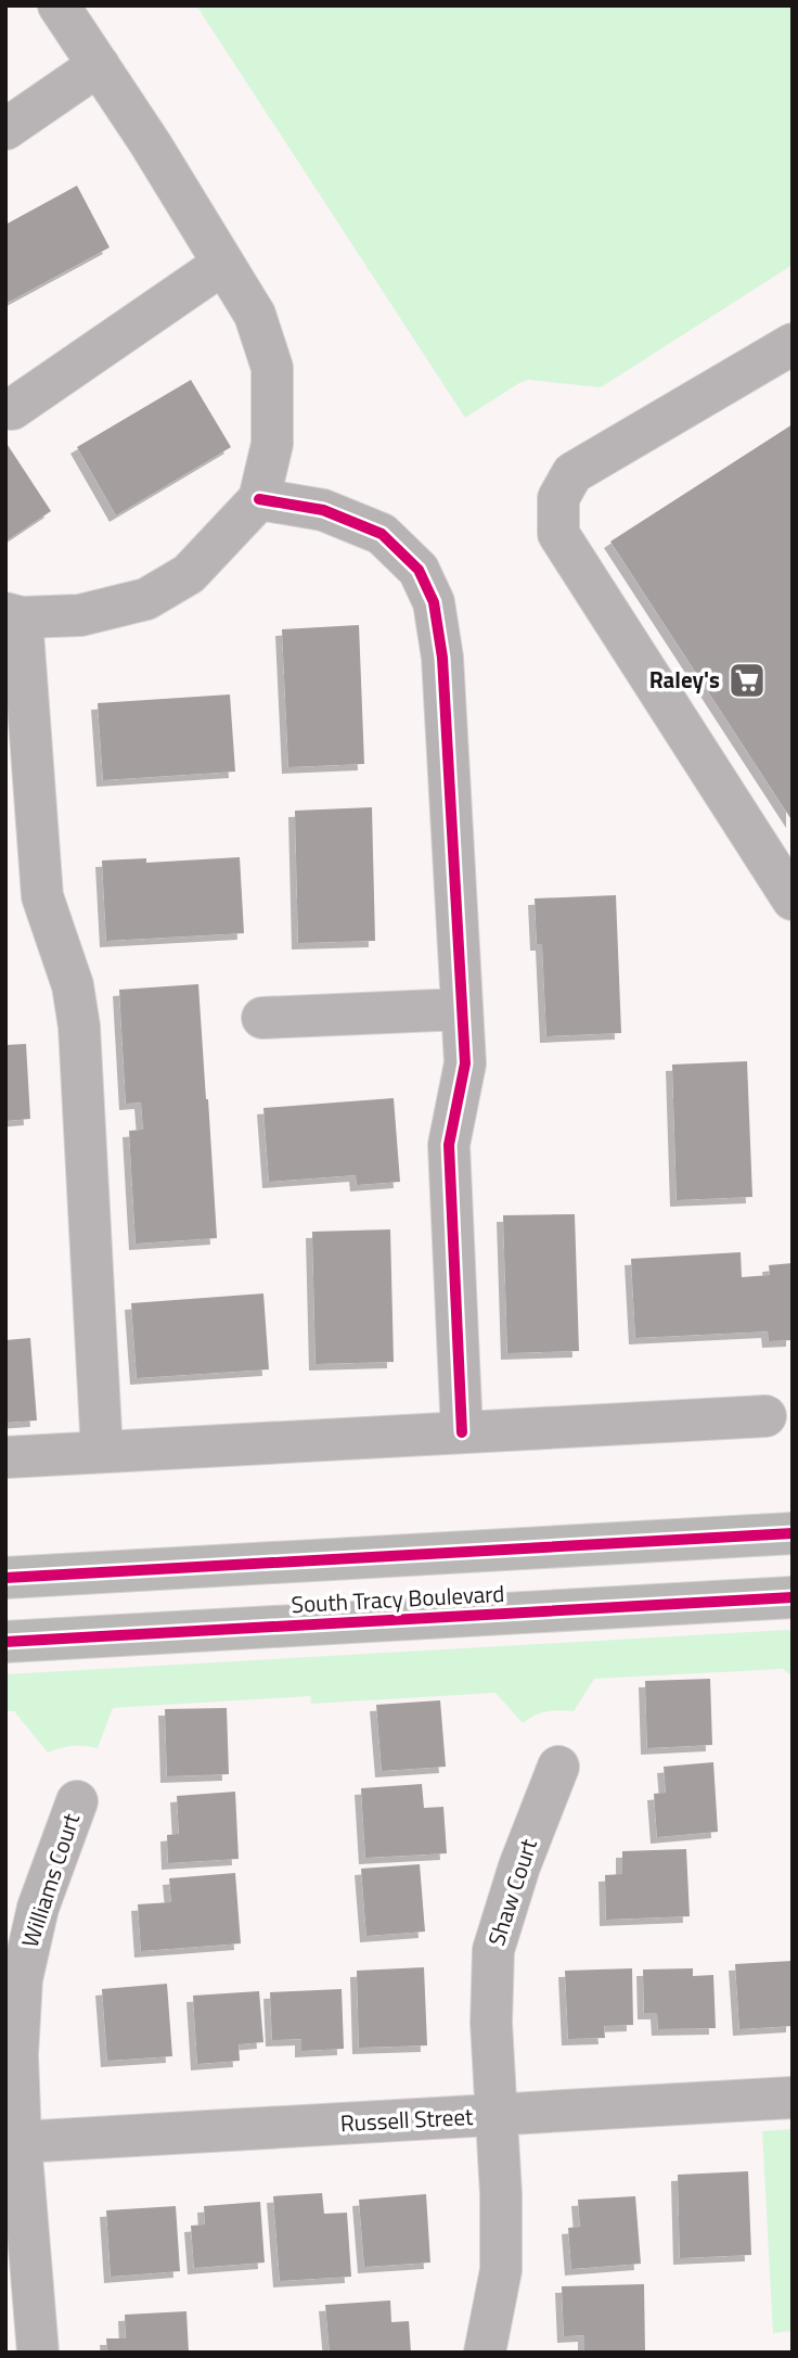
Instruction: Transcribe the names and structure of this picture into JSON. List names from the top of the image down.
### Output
{
  "streets": {
    "main road": ["South Tracy Boulevard"],
    "street": ["Williams Court", "Shaw Court", "Russell Street"]
  },
  "crossings": [
    ["Williams Court", "Russell Street"],
    ["Shaw Court", "Russell Street"]
  ],
  "places": {
    "supermarket": ["Raley's"]
  }
}
